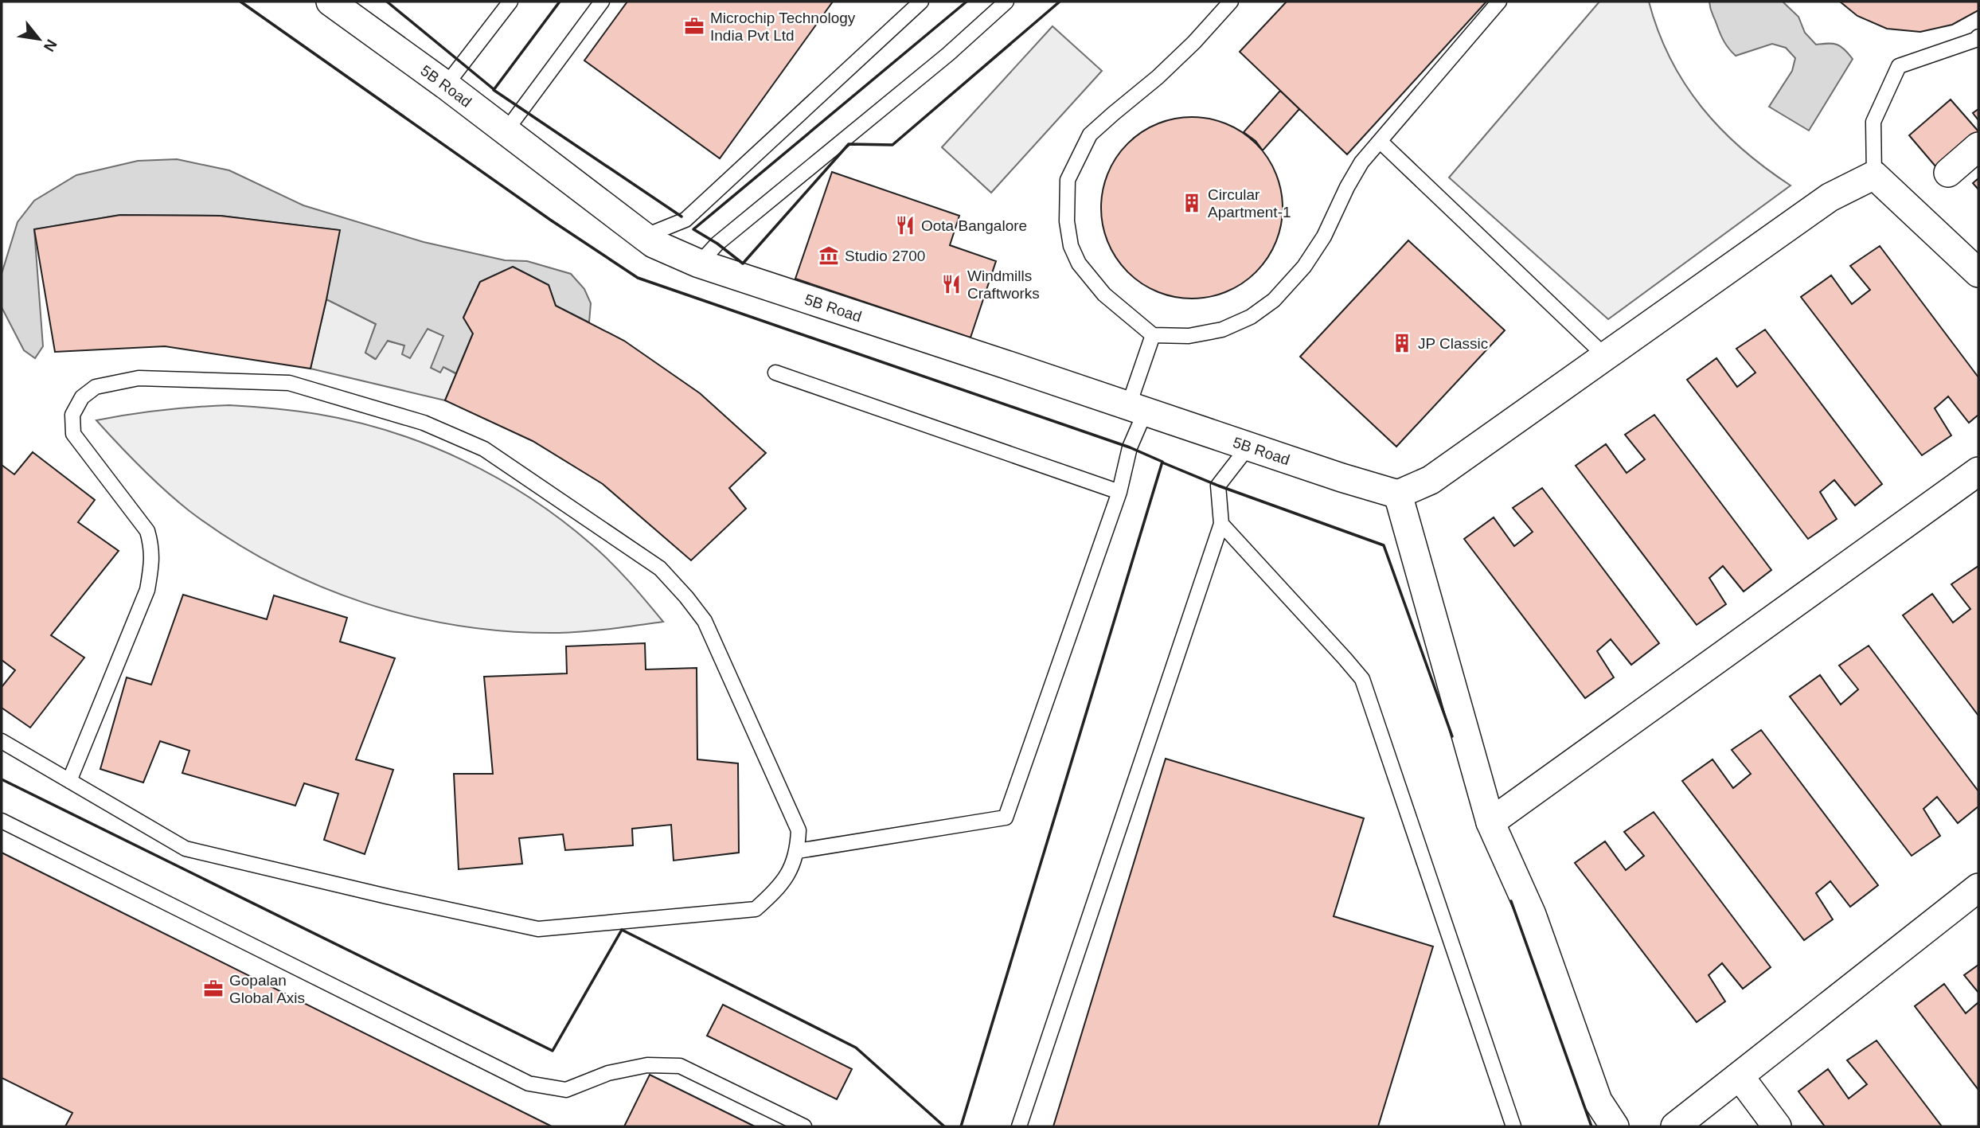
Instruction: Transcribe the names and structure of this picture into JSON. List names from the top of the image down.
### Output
{
  "streets": {
    "street": ["5B Road"]
  },
  "places": {
    "office": ["Microchip Technology India Pvt Ltd", "Gopalan Global Axis"],
    "building": ["Circular Apartment-1", "JP Classic"],
    "restaurant": ["Oota Bangalore", "Windmills Craftworks"],
    "museum": ["Studio 2700"]
  },
  "north": "bottom right"
}
